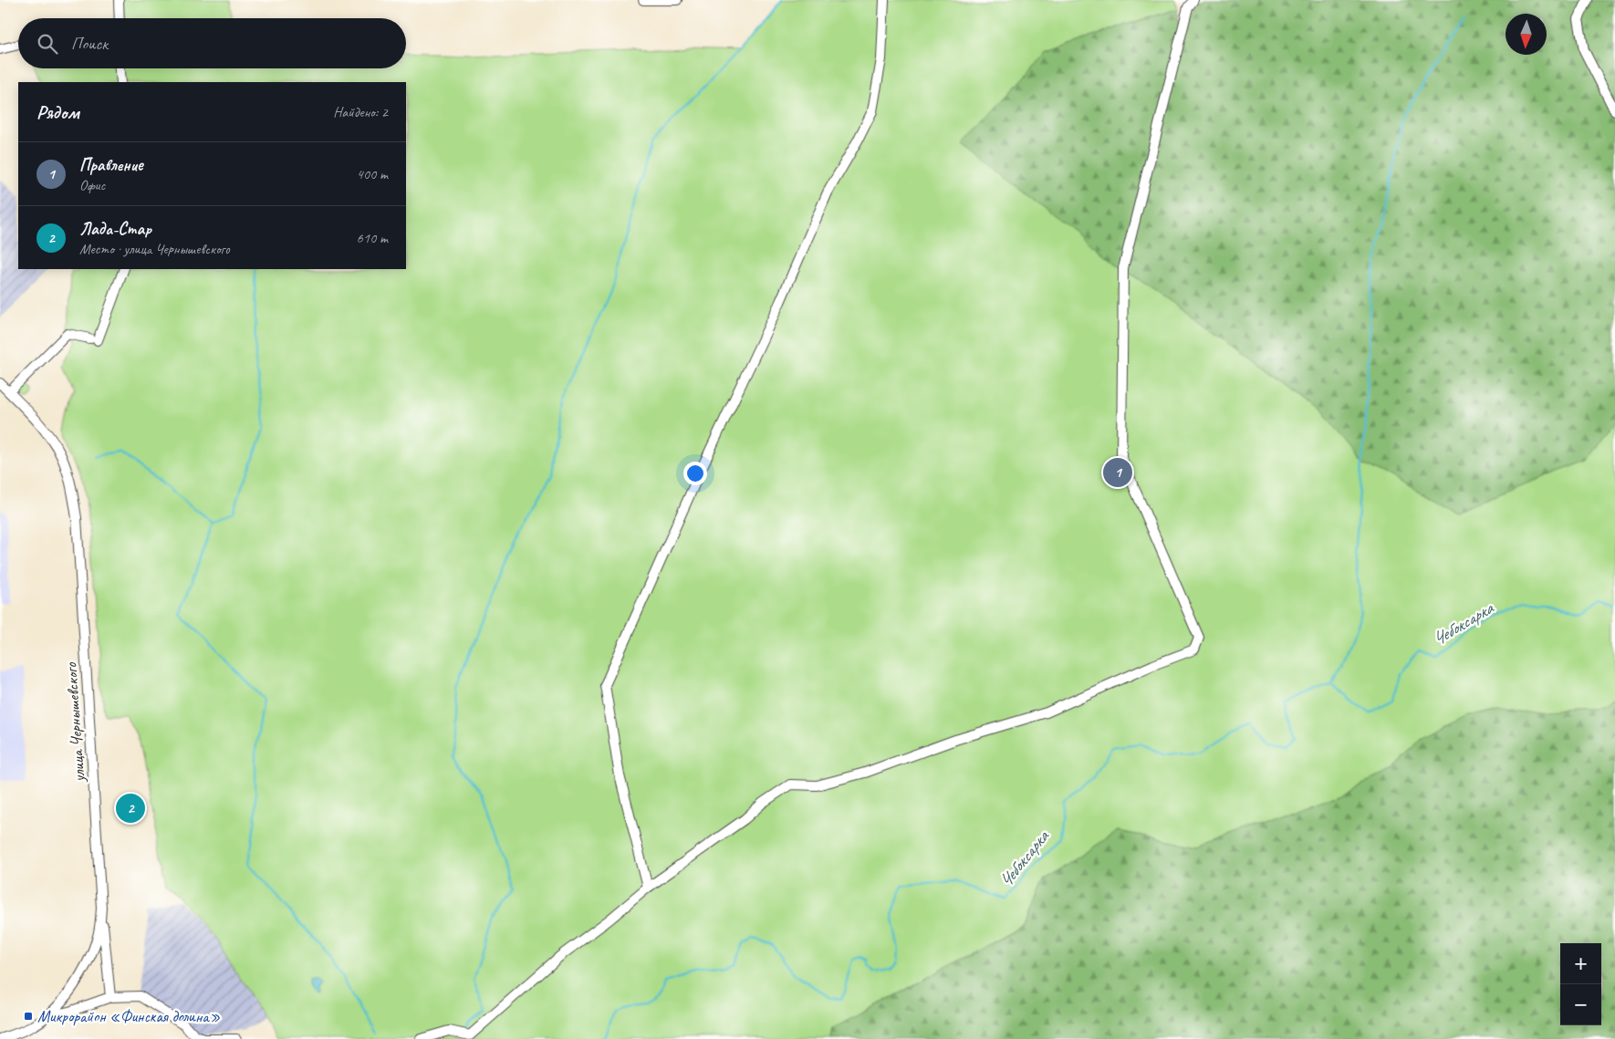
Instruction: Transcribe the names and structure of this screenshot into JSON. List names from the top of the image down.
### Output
{
  "streets": {
    "street": ["улица Чернышевского"]
  },
  "water": ["Чебоксарка"],
  "places": {
    "transit": ["Микрорайон «Финская долина»"]
  },
  "north": "bottom",
  "page": {
    "search": "Поиск",
    "heading": ["Рядом", "Найдено: 2"],
    "list": [
      {
        "mark": "1",
        "name": "Правление",
        "note": "Офис",
        "value": "400 m"
      },
      {
        "mark": "2",
        "name": "Лада-Стар",
        "note": "Место · улица Чернышевского",
        "value": "610 m"
      }
    ],
    "pins": ["1", "2"],
    "map_buttons": ["+", "−"]
  }
}
